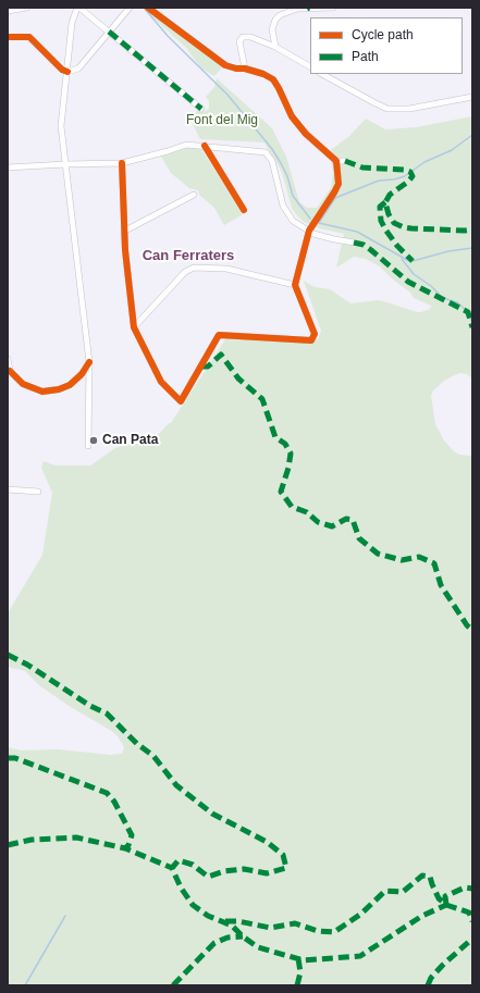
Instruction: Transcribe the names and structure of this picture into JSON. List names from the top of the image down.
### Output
{
  "districts": ["Can Ferraters"],
  "parks": ["Font del Mig"],
  "places": ["Can Pata"],
  "legend": ["Cycle path", "Path"]
}
